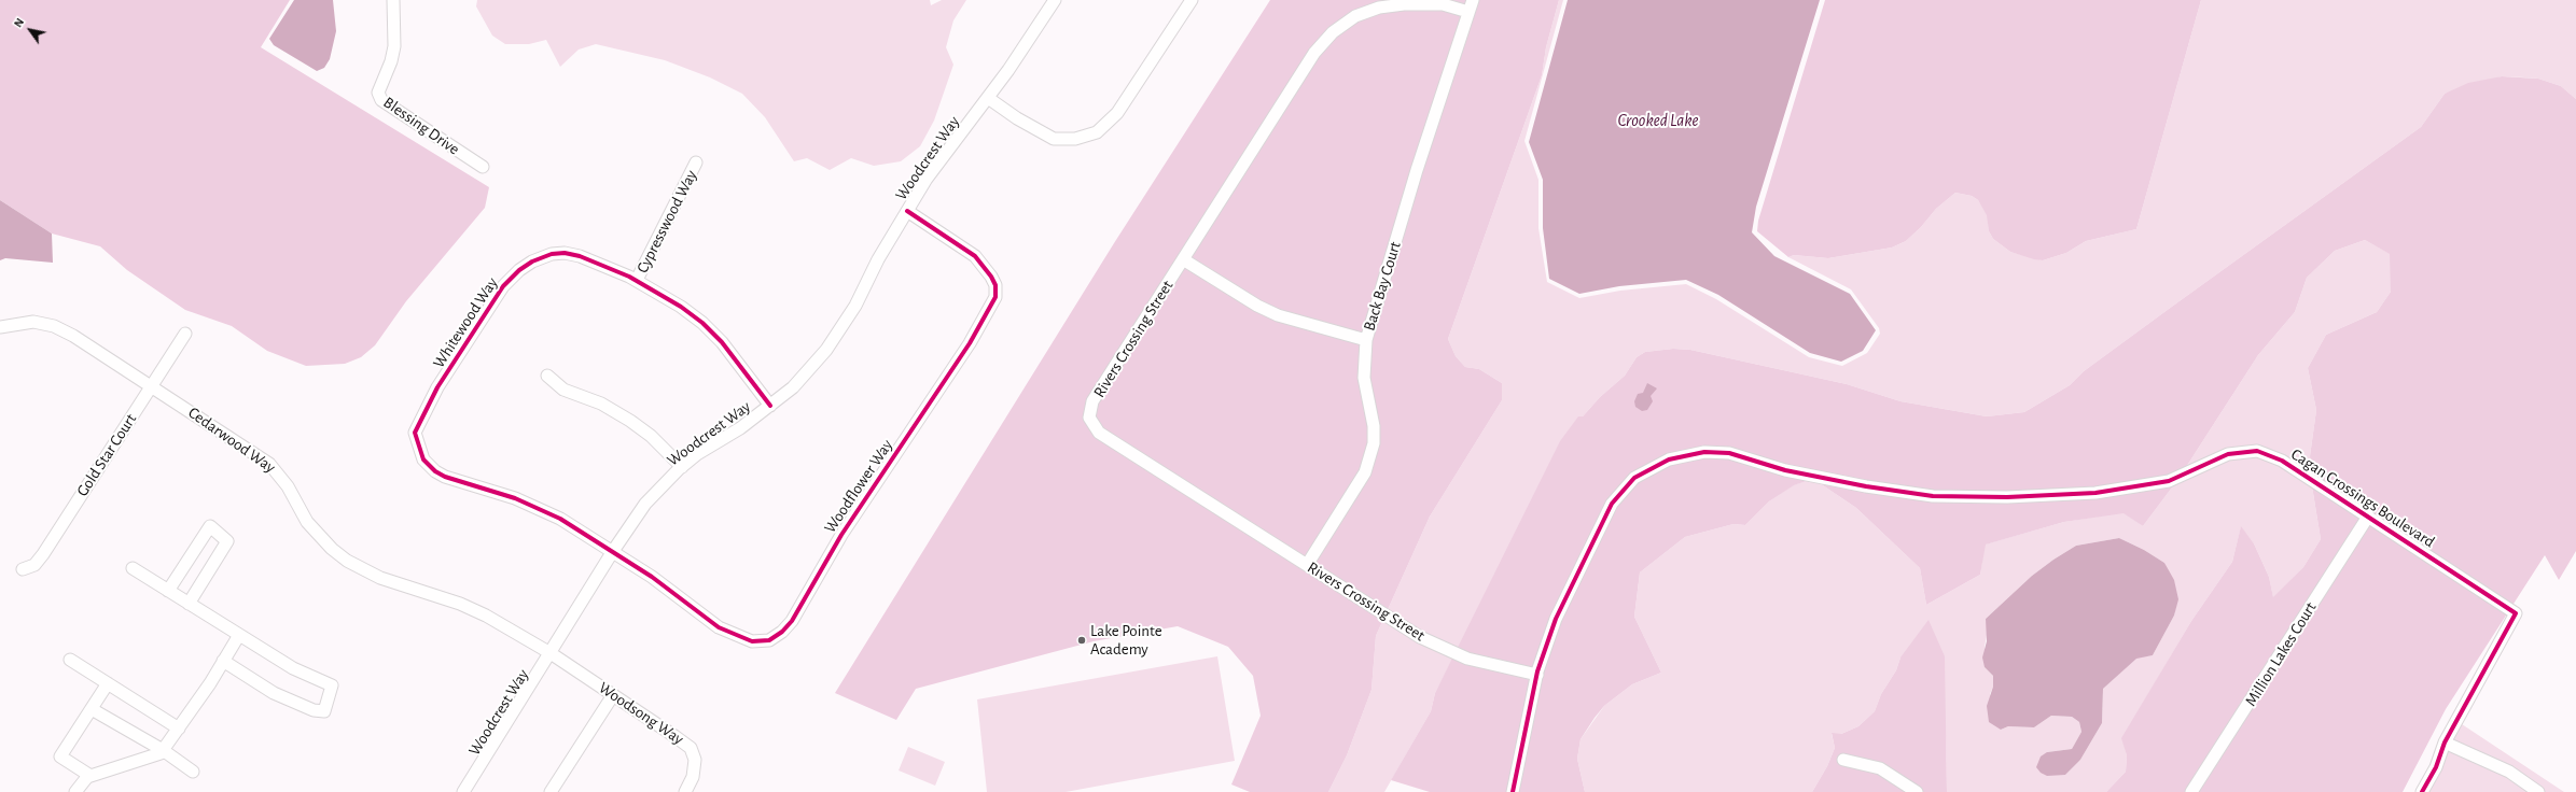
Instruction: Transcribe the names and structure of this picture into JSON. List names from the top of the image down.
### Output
{
  "streets": {
    "street": [
      "Blessing Drive",
      "Woodcrest Way",
      "Cypresswood Way",
      "Back Bay Court",
      "Whitewood Way",
      "Rivers Crossing Street",
      "Cedarwood Way",
      "Gold Star Court",
      "Woodflower Way",
      "Cagan Crossings Boulevard",
      "Million Lakes Court",
      "Woodsong Way"
    ]
  },
  "crossings": [
    ["Woodcrest Way", "Whitewood Way"],
    ["Woodcrest Way", "Cedarwood Way"],
    ["Woodcrest Way", "Woodflower Way"],
    ["Woodcrest Way", "Woodsong Way"],
    ["Cypresswood Way", "Whitewood Way"],
    ["Back Bay Court", "Rivers Crossing Street"],
    ["Whitewood Way", "Woodflower Way"],
    ["Rivers Crossing Street", "Cagan Crossings Boulevard"],
    ["Cedarwood Way", "Gold Star Court"],
    ["Cedarwood Way", "Woodsong Way"],
    ["Cagan Crossings Boulevard", "Million Lakes Court"]
  ],
  "water": ["Crooked Lake"],
  "places": ["Lake Pointe Academy"],
  "north": "top left"
}
